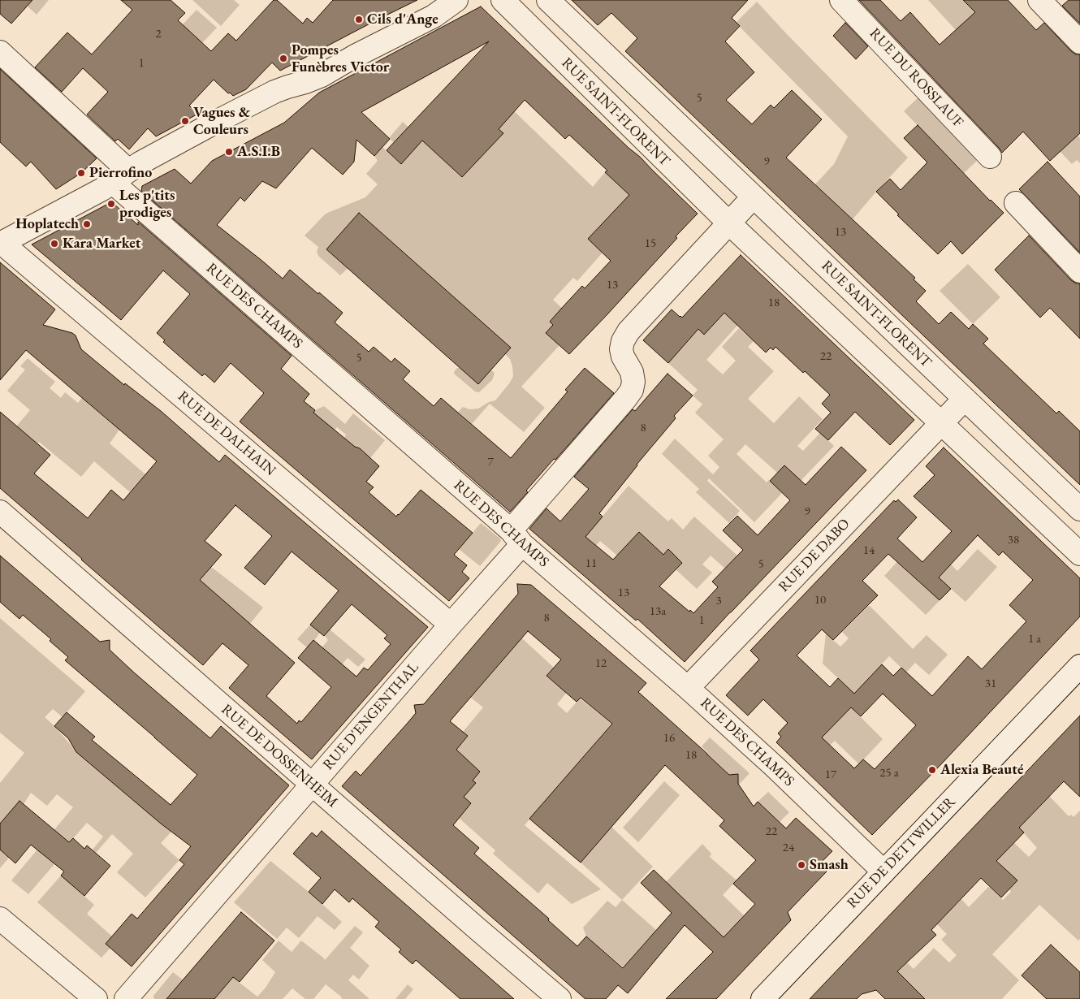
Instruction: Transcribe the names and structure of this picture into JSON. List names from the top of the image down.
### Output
{
  "streets": {
    "street": [
      "RUE DU ROSSLAUF",
      "RUE SAINT-FLORENT",
      "RUE DES CHAMPS",
      "RUE DE DALHAIN",
      "RUE DE DABO",
      "RUE D'ENGENTHAL",
      "RUE DE DOSSENHEIM",
      "RUE DE DETTWILLER"
    ]
  },
  "crossings": [
    ["RUE SAINT-FLORENT", "RUE DE DABO"],
    ["RUE SAINT-FLORENT", "RUE D'ENGENTHAL"],
    ["RUE DES CHAMPS", "RUE DE DABO"],
    ["RUE DES CHAMPS", "RUE D'ENGENTHAL"],
    ["RUE DES CHAMPS", "RUE DE DETTWILLER"],
    ["RUE DE DALHAIN", "RUE D'ENGENTHAL"],
    ["RUE D'ENGENTHAL", "RUE DE DOSSENHEIM"]
  ],
  "places": [
    "Cils d'Ange",
    "Pompes Funèbres Victor",
    "Vagues & Couleurs",
    "A.S.I.B",
    "Pierrofino",
    "Les p'tits prodiges",
    "Hoplatech",
    "Kara Market",
    "Alexia Beauté",
    "Smash"
  ],
  "house_numbers": [
    "2",
    "1",
    "5",
    "9",
    "13",
    "15",
    "13",
    "18",
    "22",
    "5",
    "8",
    "7",
    "9",
    "38",
    "14",
    "11",
    "5",
    "13",
    "10",
    "3",
    "13a",
    "8",
    "1",
    "1 a",
    "12",
    "31",
    "16",
    "18",
    "25 a",
    "17",
    "22",
    "24"
  ]
}
